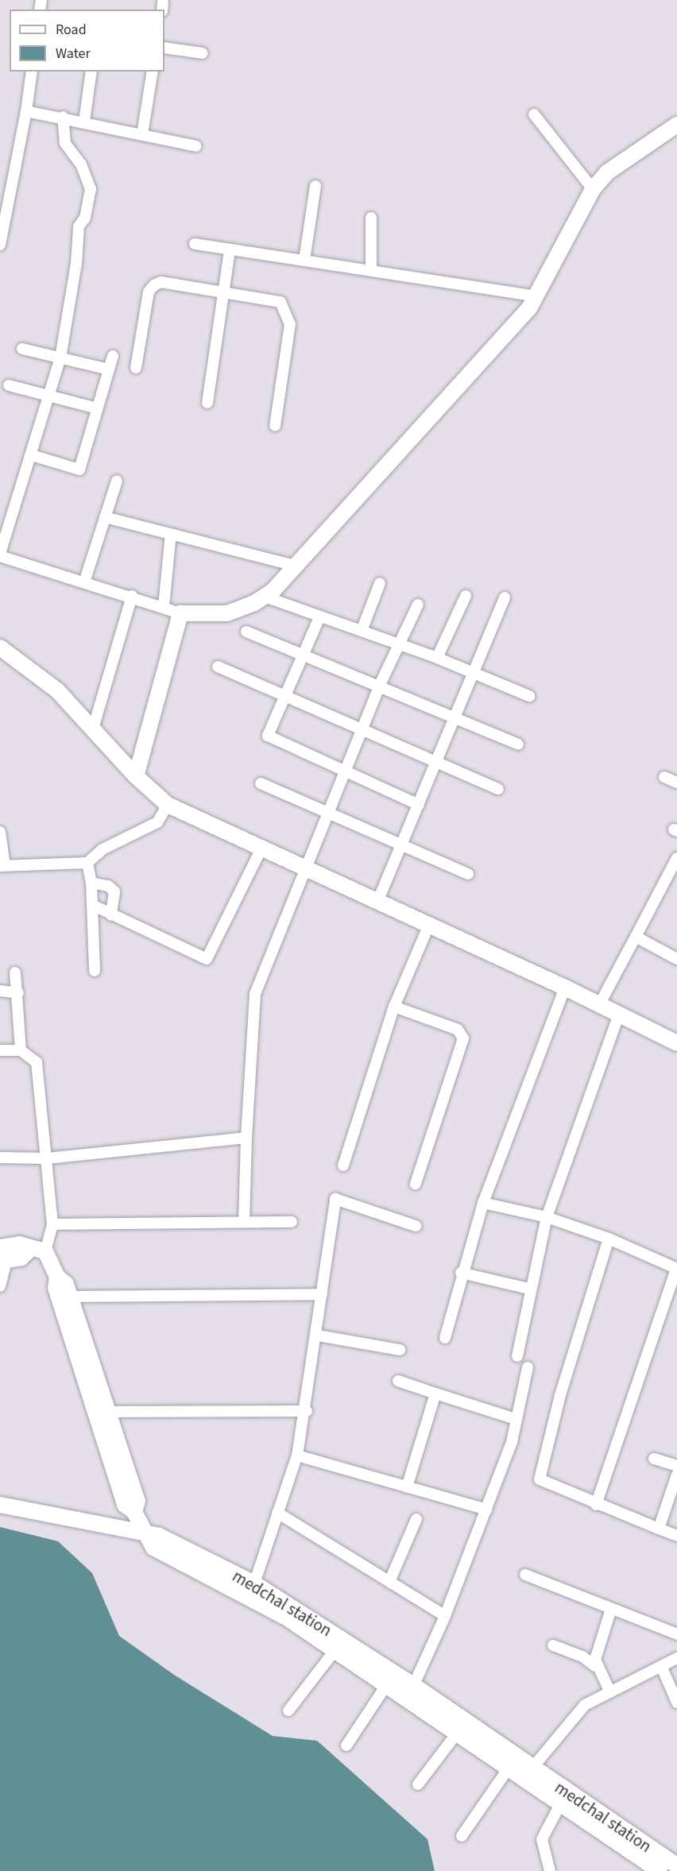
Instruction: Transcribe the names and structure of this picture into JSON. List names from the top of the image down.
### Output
{
  "streets": {
    "street": ["medchal station"]
  },
  "legend": ["Road", "Water"]
}
